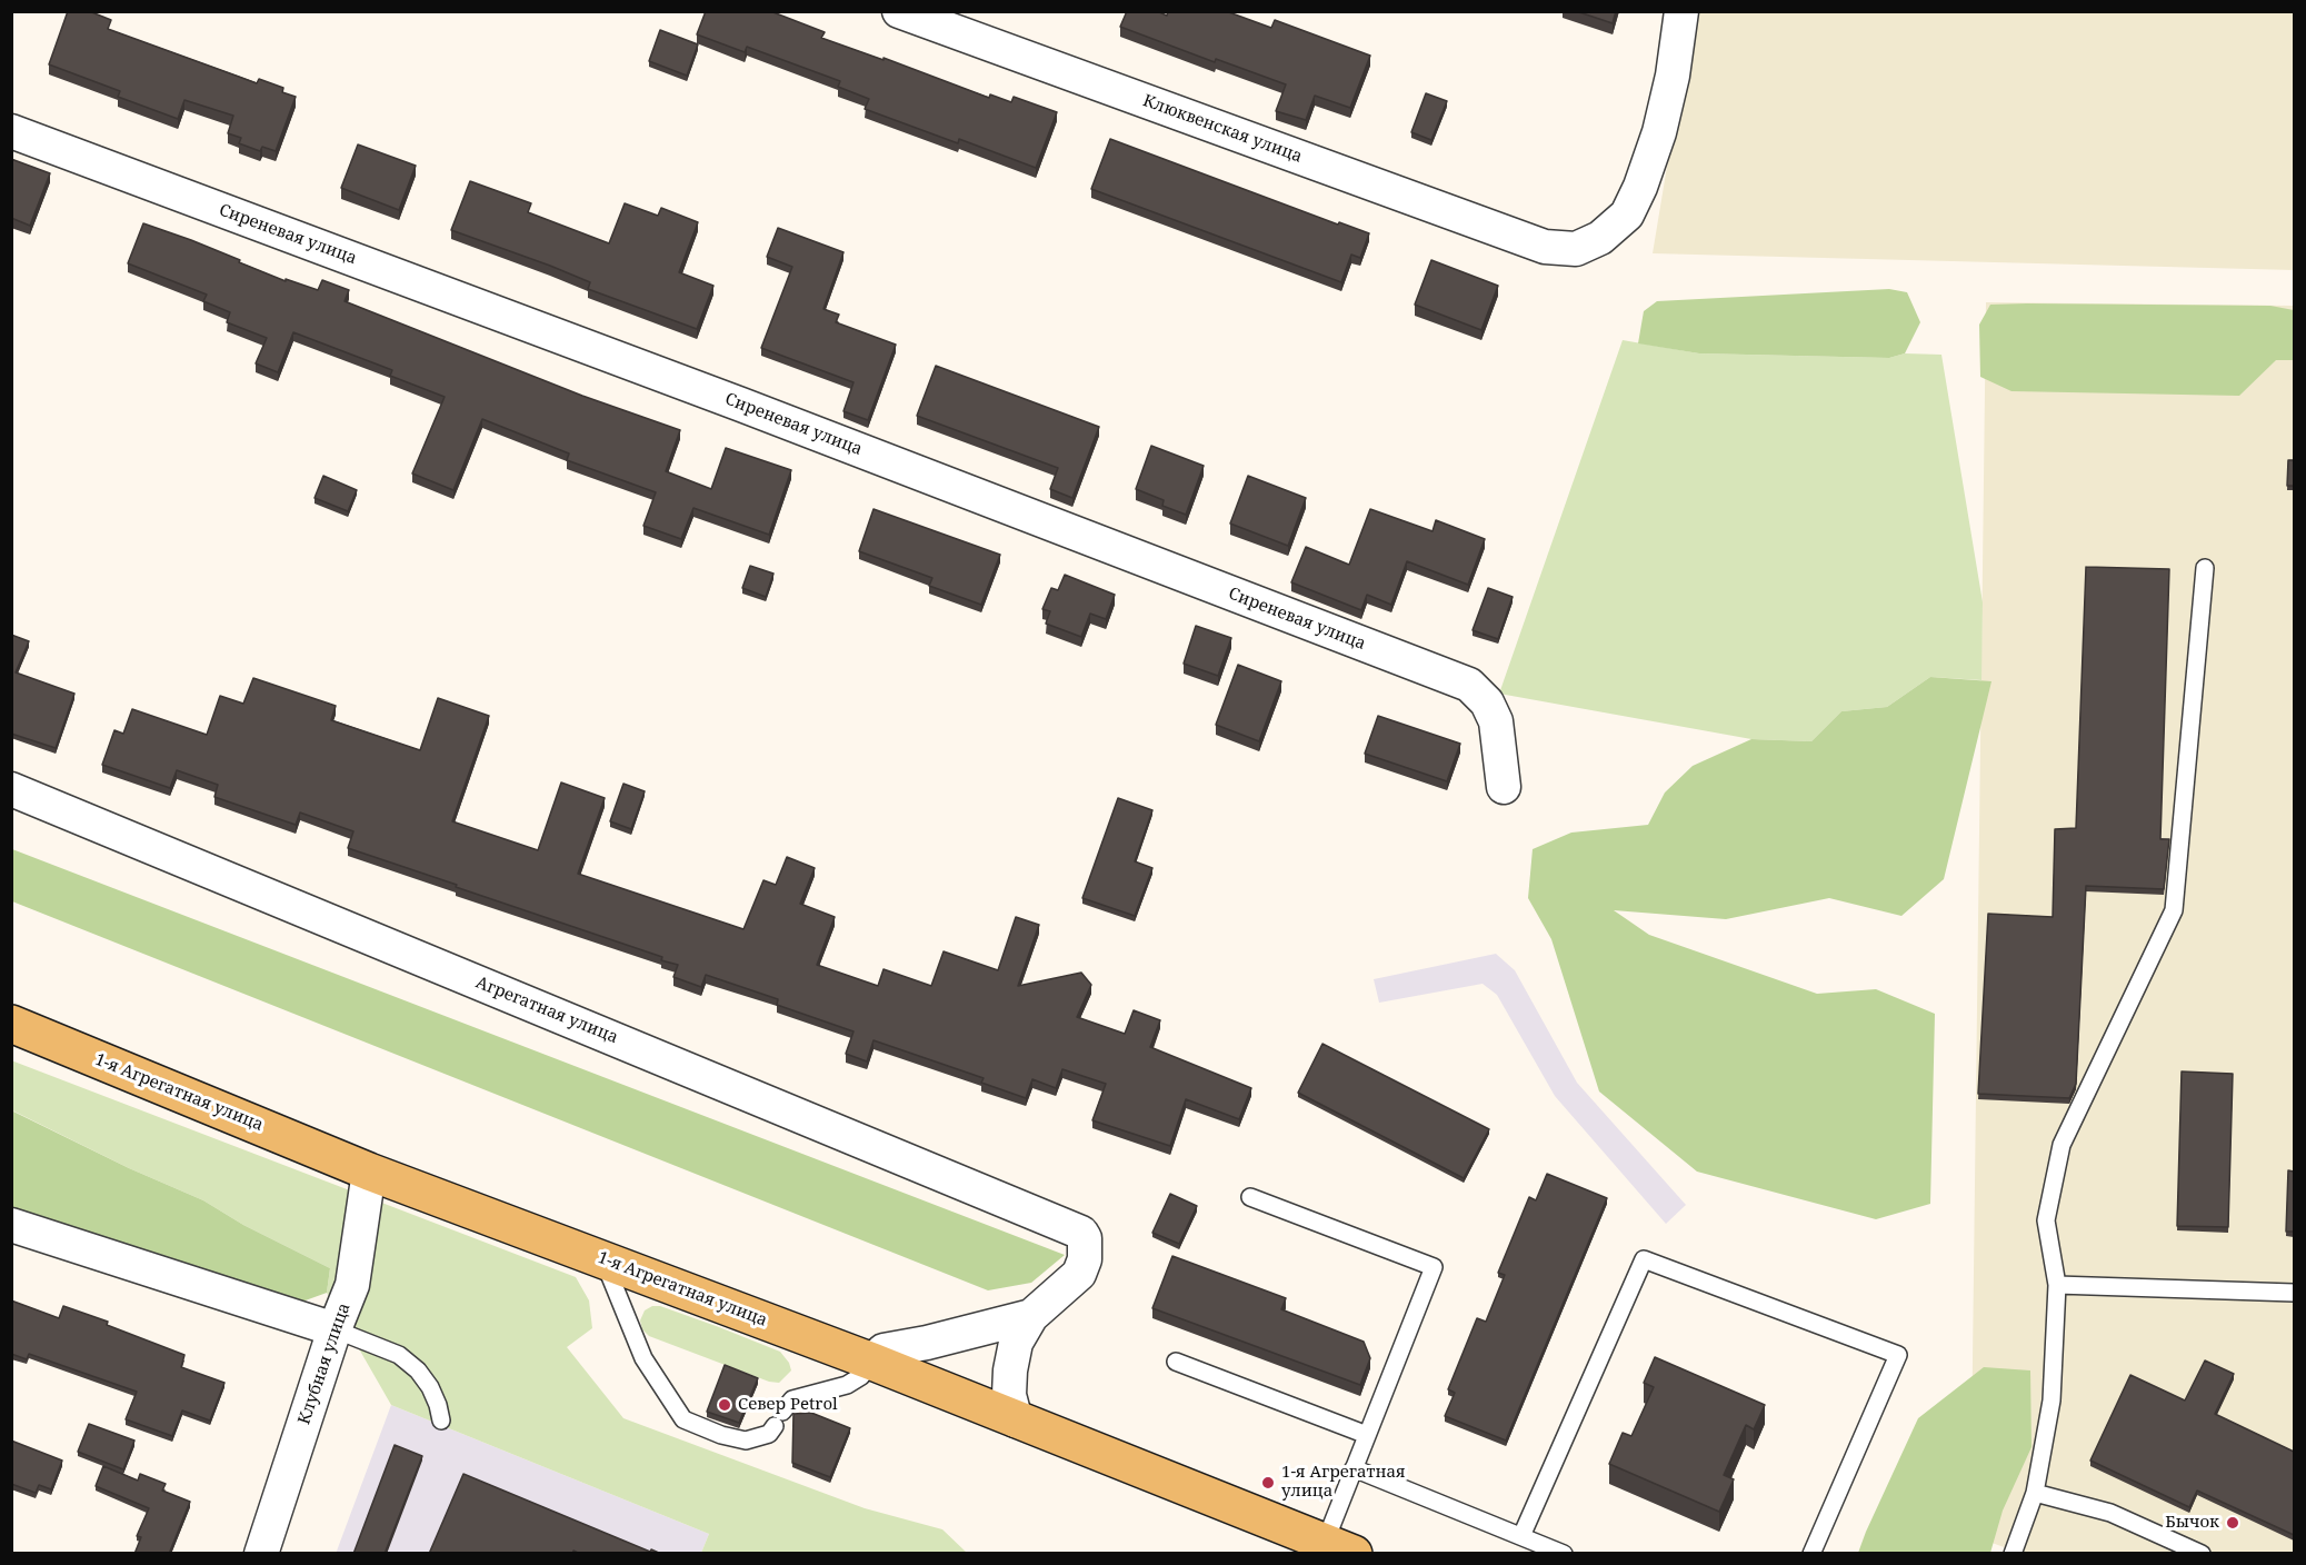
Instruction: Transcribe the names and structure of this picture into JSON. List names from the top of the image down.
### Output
{
  "streets": {
    "main road": ["1-я Агрегатная улица"],
    "street": [
      "Клюквенская улица",
      "Сиреневая улица",
      "Агрегатная улица",
      "Клубная улица"
    ]
  },
  "crossings": [
    ["1-я Агрегатная улица", "Клубная улица"]
  ],
  "places": ["Север Petrol", "1-я Агрегатная улица", "Бычок"]
}
